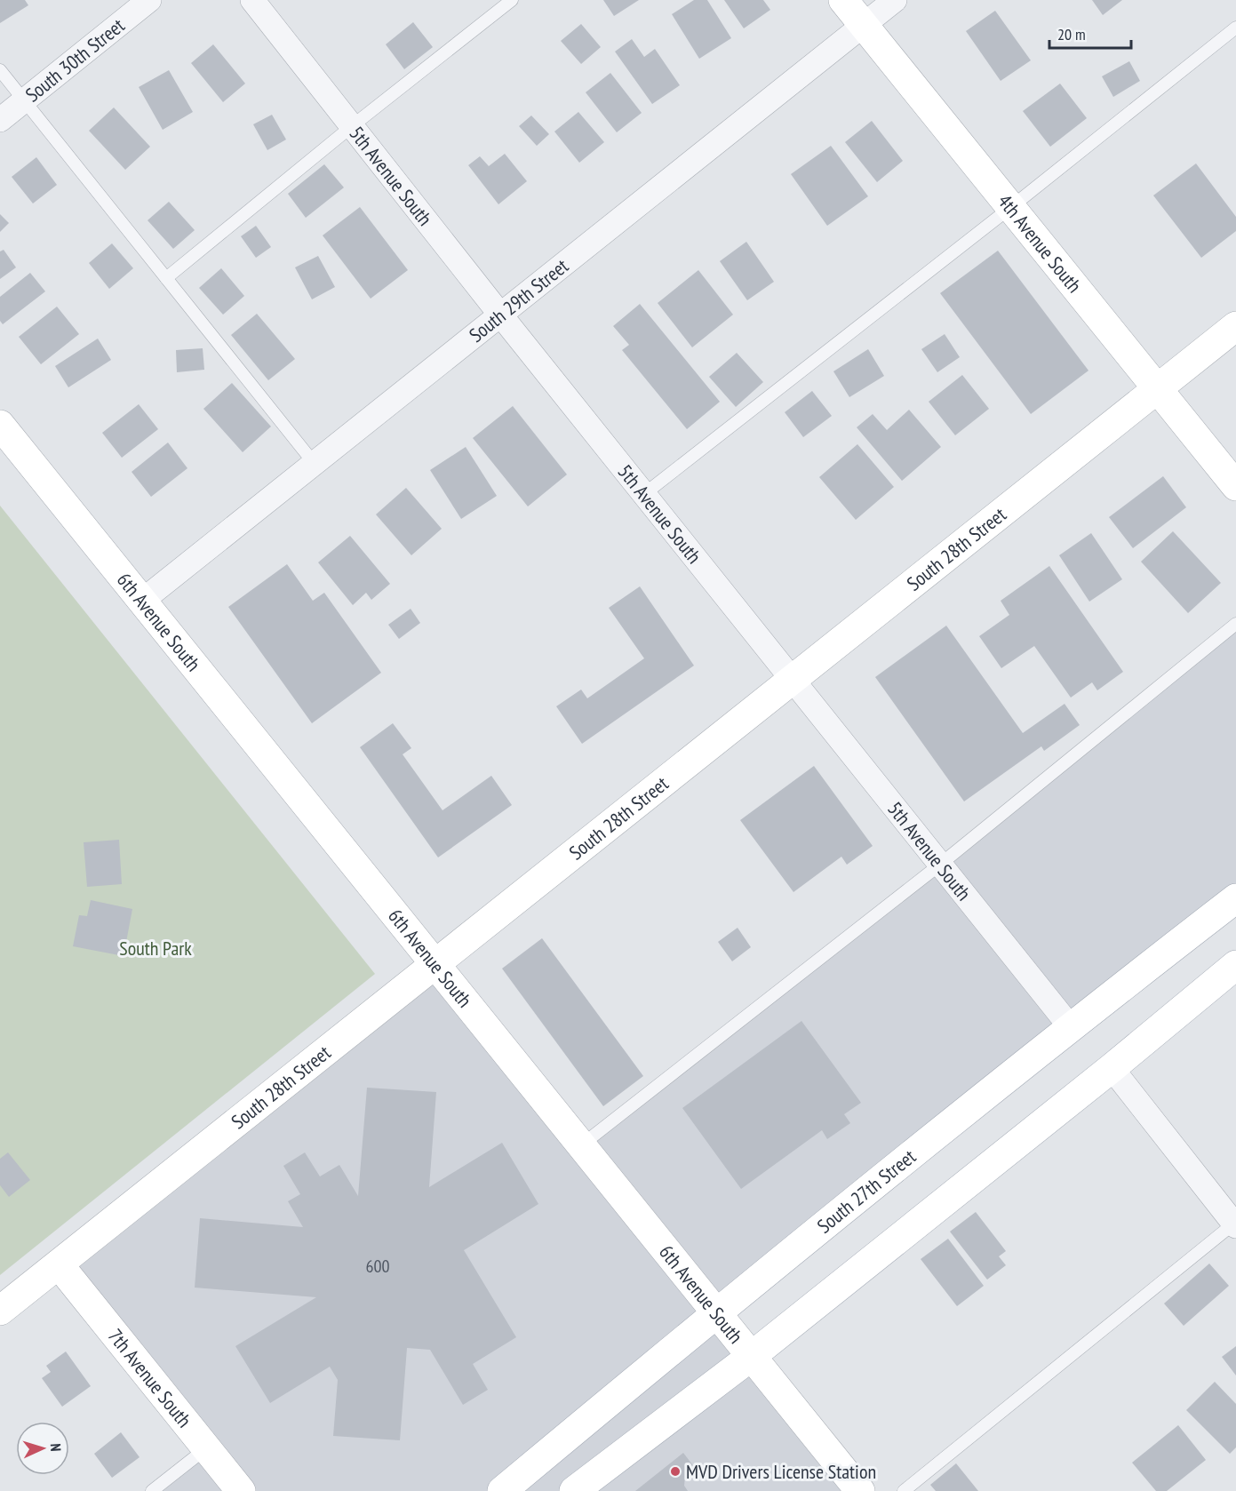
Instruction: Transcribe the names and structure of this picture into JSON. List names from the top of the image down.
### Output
{
  "streets": {
    "street": [
      "South 30th Street",
      "5th Avenue South",
      "4th Avenue South",
      "South 29th Street",
      "South 28th Street",
      "6th Avenue South",
      "South 27th Street",
      "7th Avenue South"
    ]
  },
  "crossings": [
    ["5th Avenue South", "South 29th Street"],
    ["5th Avenue South", "South 28th Street"],
    ["5th Avenue South", "South 27th Street"],
    ["4th Avenue South", "South 29th Street"],
    ["4th Avenue South", "South 28th Street"],
    ["South 29th Street", "6th Avenue South"],
    ["South 28th Street", "6th Avenue South"],
    ["South 28th Street", "7th Avenue South"],
    ["6th Avenue South", "South 27th Street"]
  ],
  "parks": ["South Park"],
  "places": ["MVD Drivers License Station"],
  "house_numbers": ["600"],
  "scale_bar": "20 m",
  "north": "right"
}
